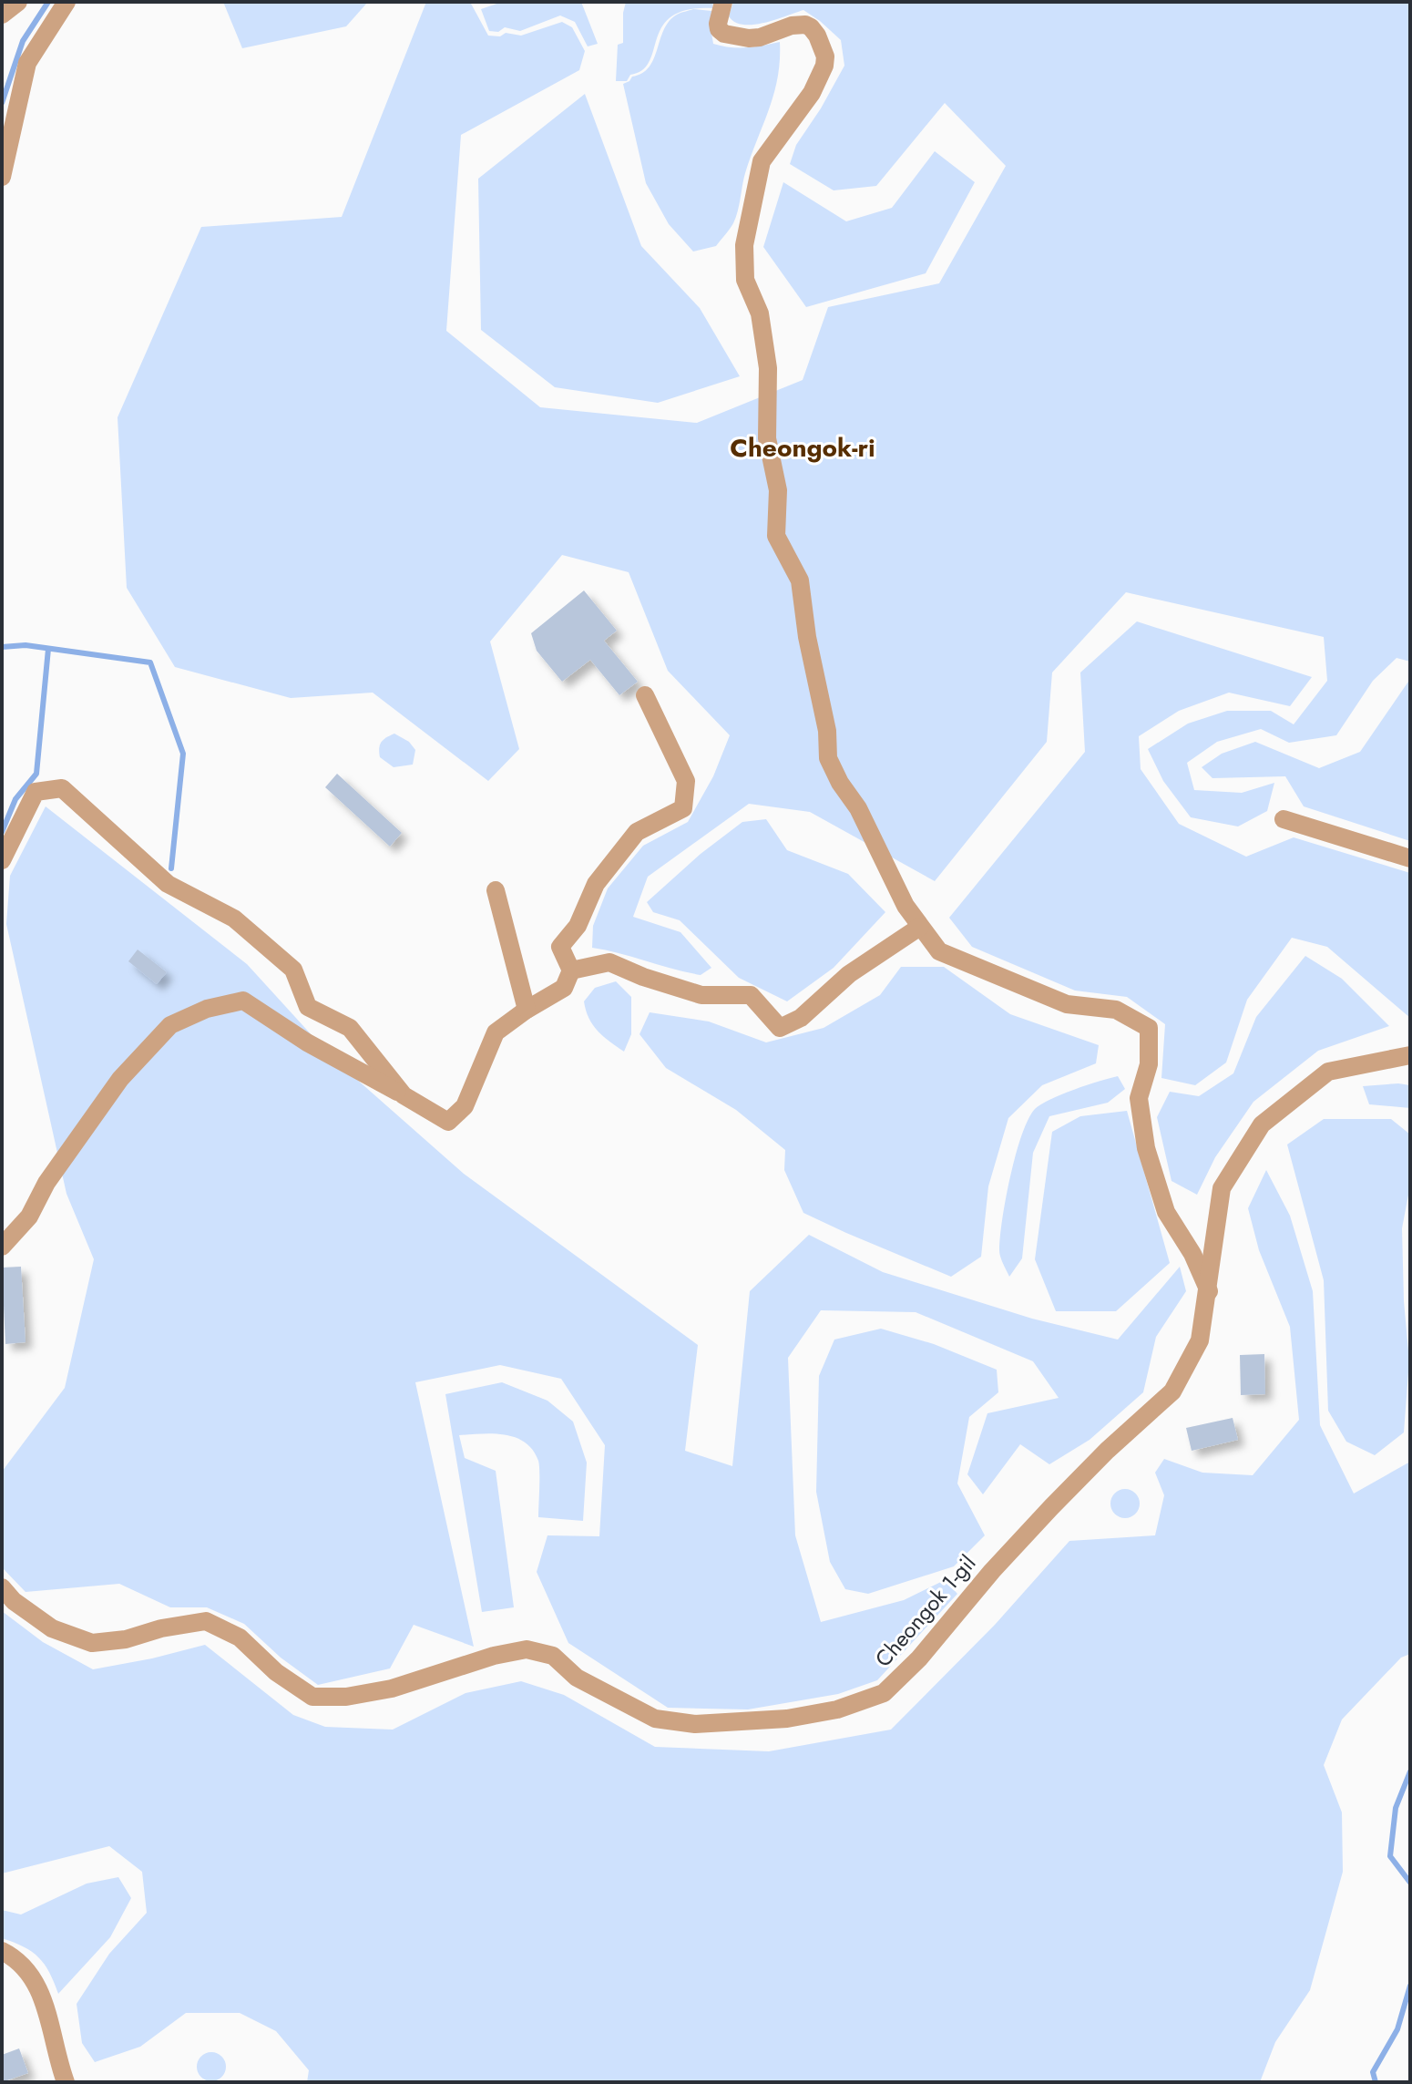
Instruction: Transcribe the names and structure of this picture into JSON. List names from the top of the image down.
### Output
{
  "streets": {
    "street": ["Cheongok 1-gil"]
  },
  "districts": ["Cheongok-ri"]
}
